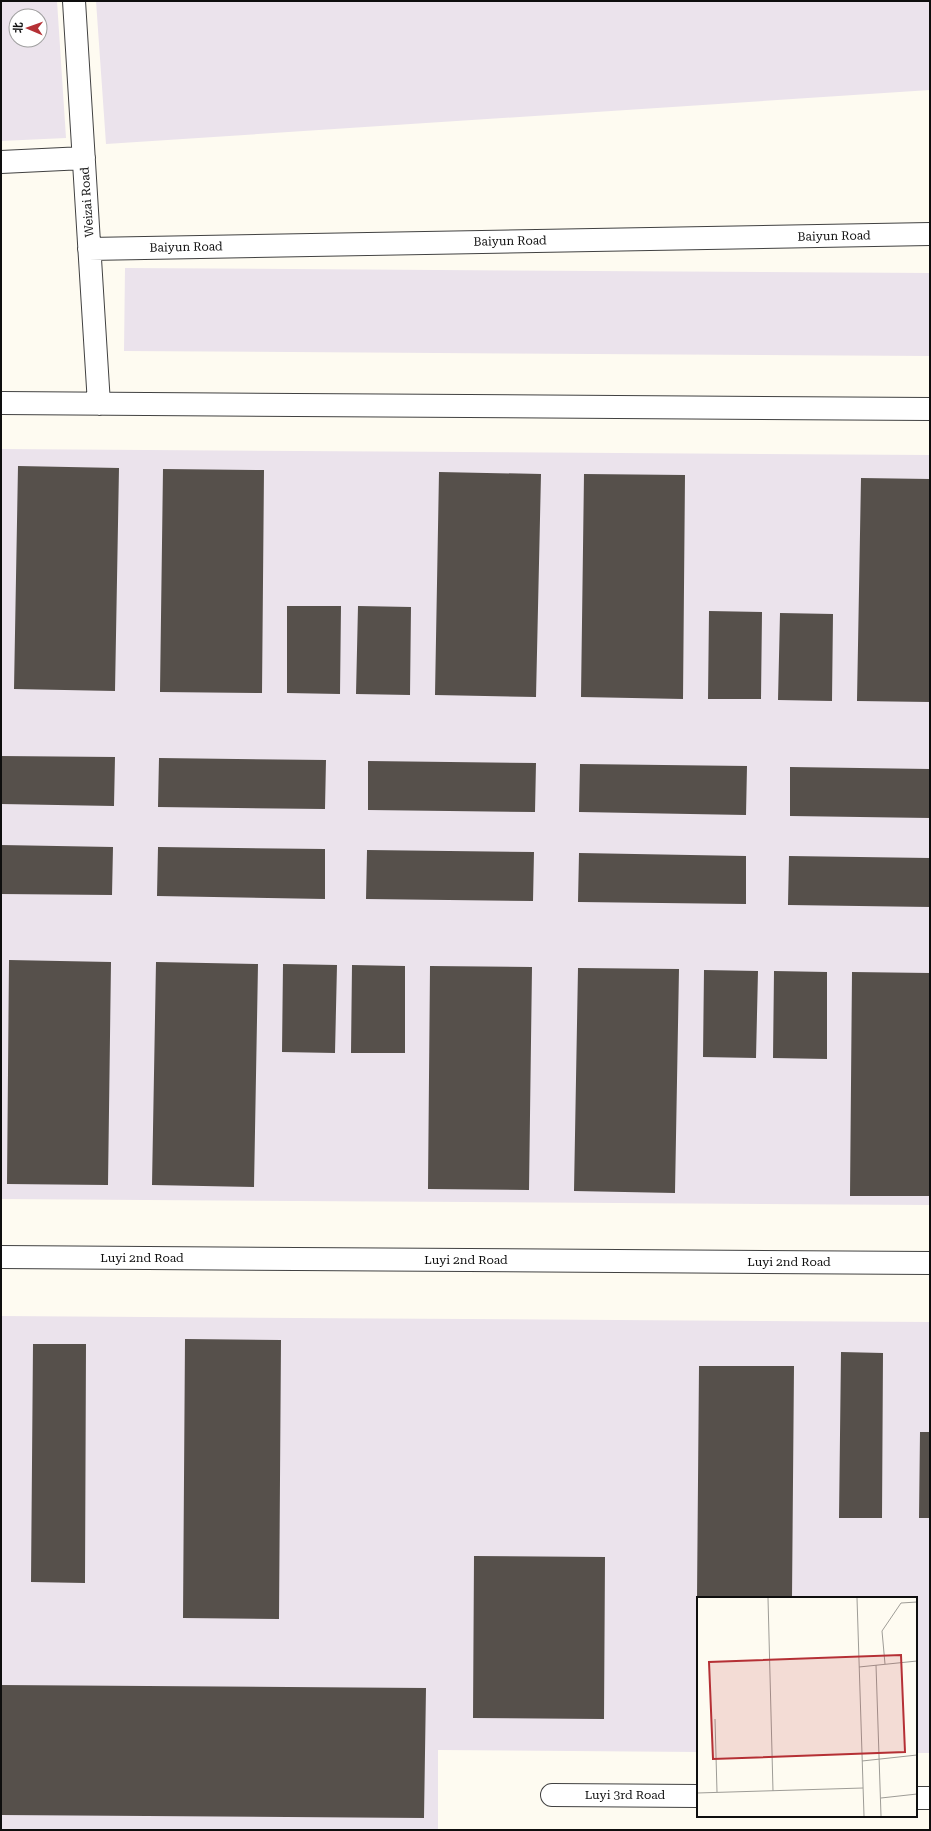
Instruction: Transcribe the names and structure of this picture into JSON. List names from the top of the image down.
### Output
{
  "streets": {
    "street": [
      "Weizai Road",
      "Baiyun Road",
      "Luyi 2nd Road",
      "Luyi 3rd Road"
    ]
  },
  "crossings": [
    ["Weizai Road", "Baiyun Road"]
  ],
  "north": "left"
}
